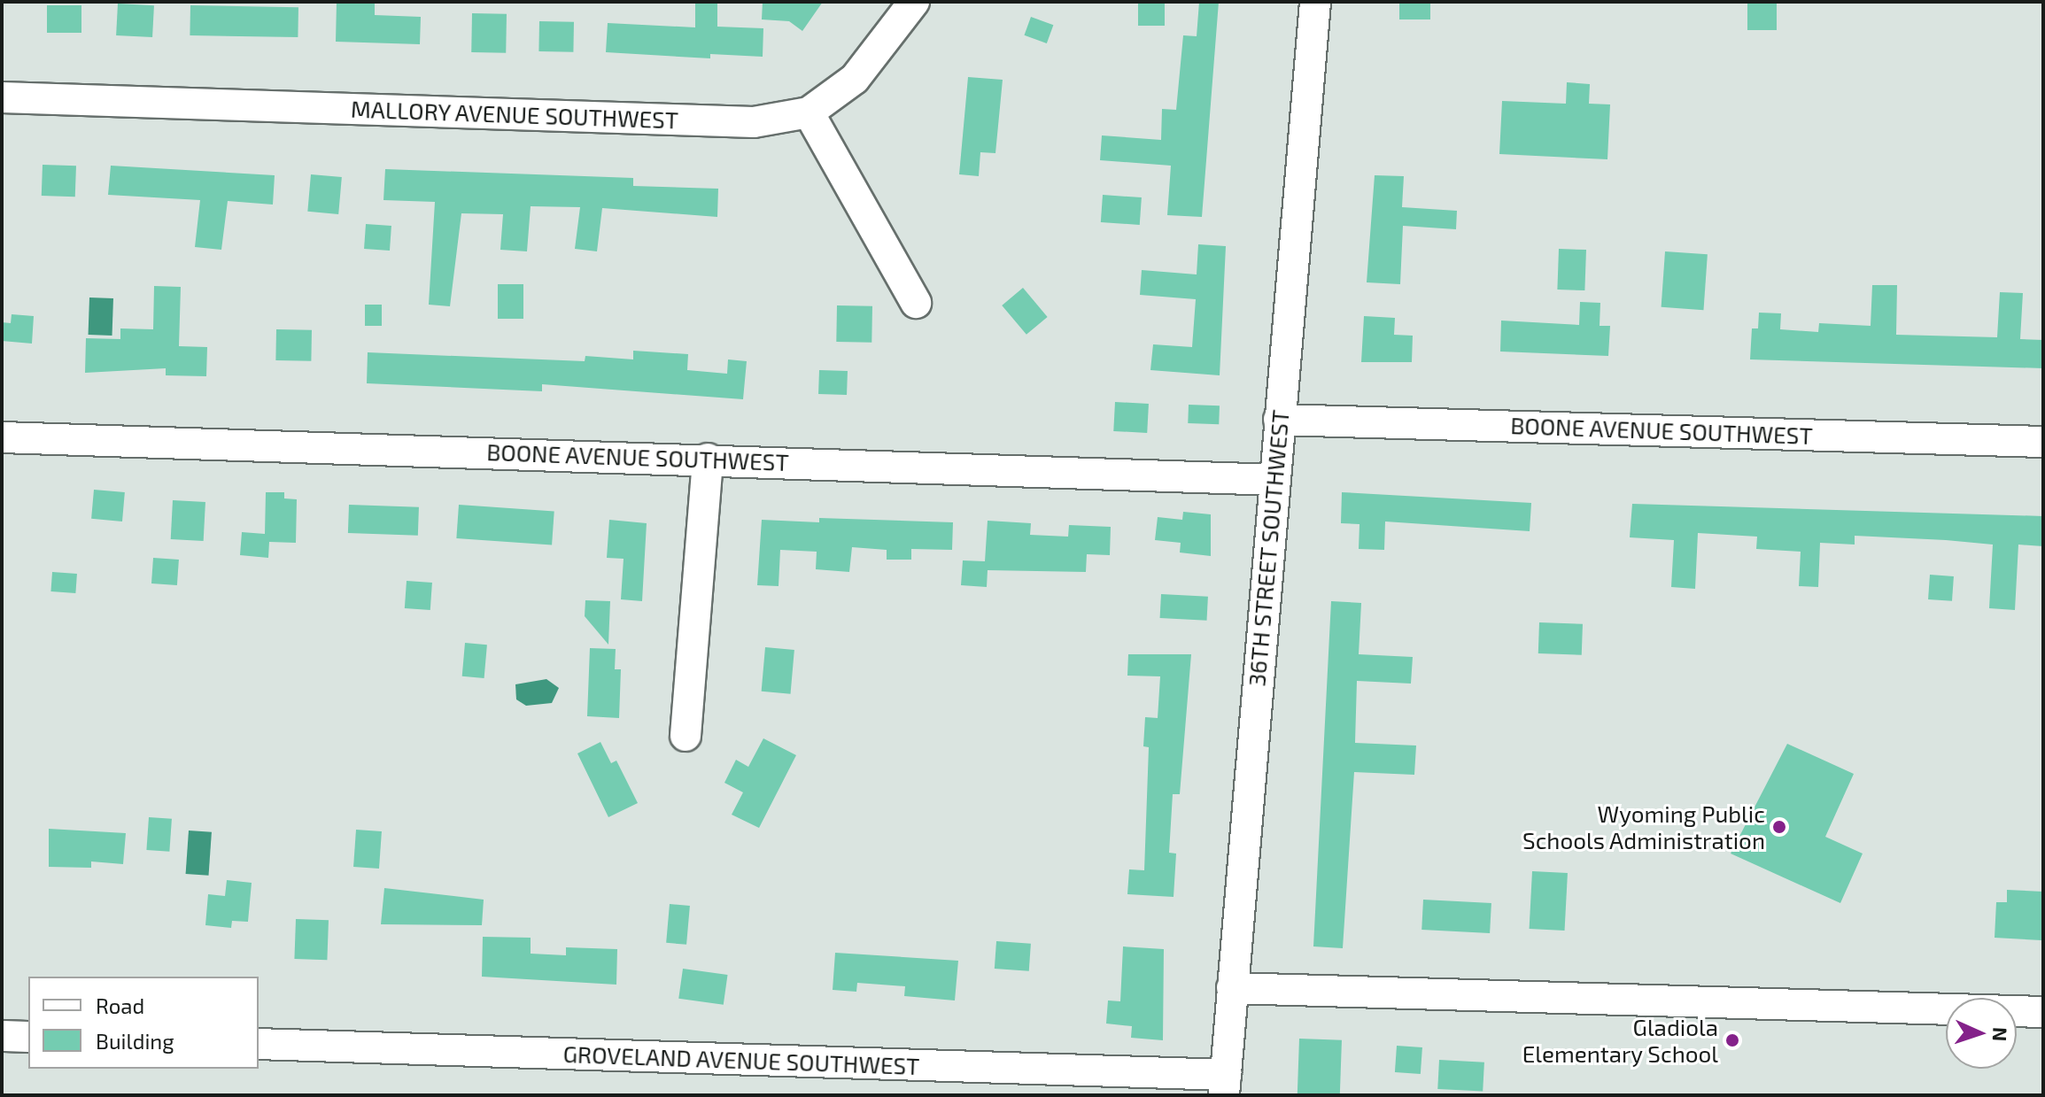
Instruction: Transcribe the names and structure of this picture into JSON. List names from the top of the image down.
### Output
{
  "streets": {
    "street": [
      "MALLORY AVENUE SOUTHWEST",
      "BOONE AVENUE SOUTHWEST",
      "36TH STREET SOUTHWEST",
      "GROVELAND AVENUE SOUTHWEST"
    ]
  },
  "crossings": [
    ["BOONE AVENUE SOUTHWEST", "36TH STREET SOUTHWEST"],
    ["36TH STREET SOUTHWEST", "GROVELAND AVENUE SOUTHWEST"]
  ],
  "places": ["Wyoming Public Schools Administration", "Gladiola Elementary School"],
  "legend": ["Road", "Building"],
  "north": "right"
}
